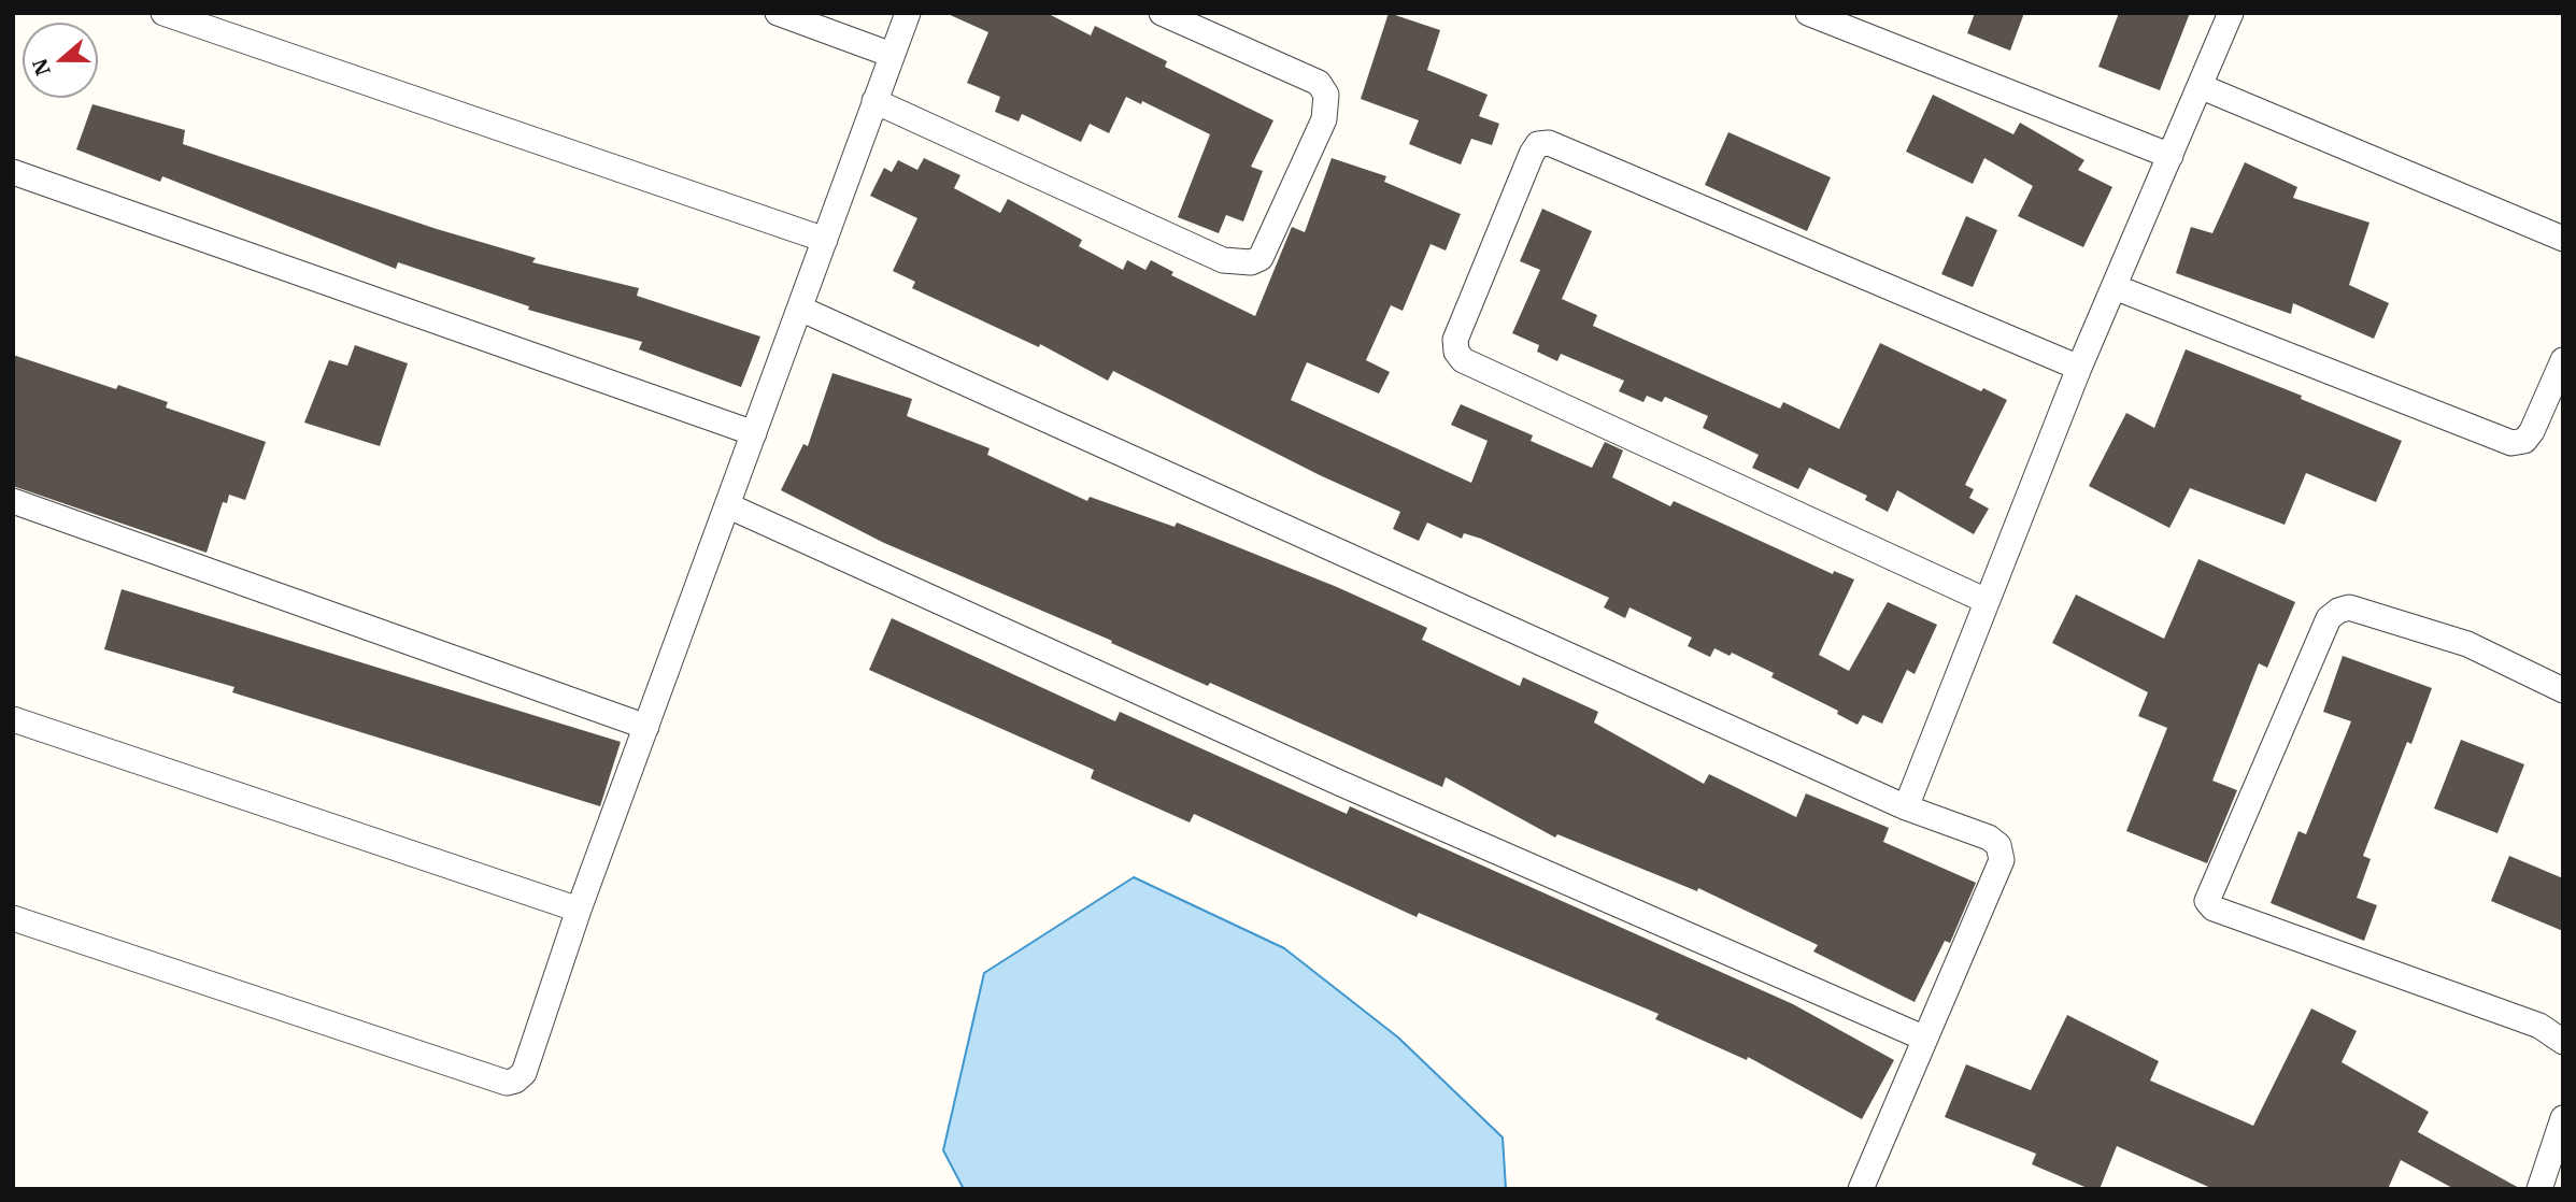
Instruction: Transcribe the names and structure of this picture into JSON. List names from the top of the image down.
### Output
{
  "north": "left"
}
